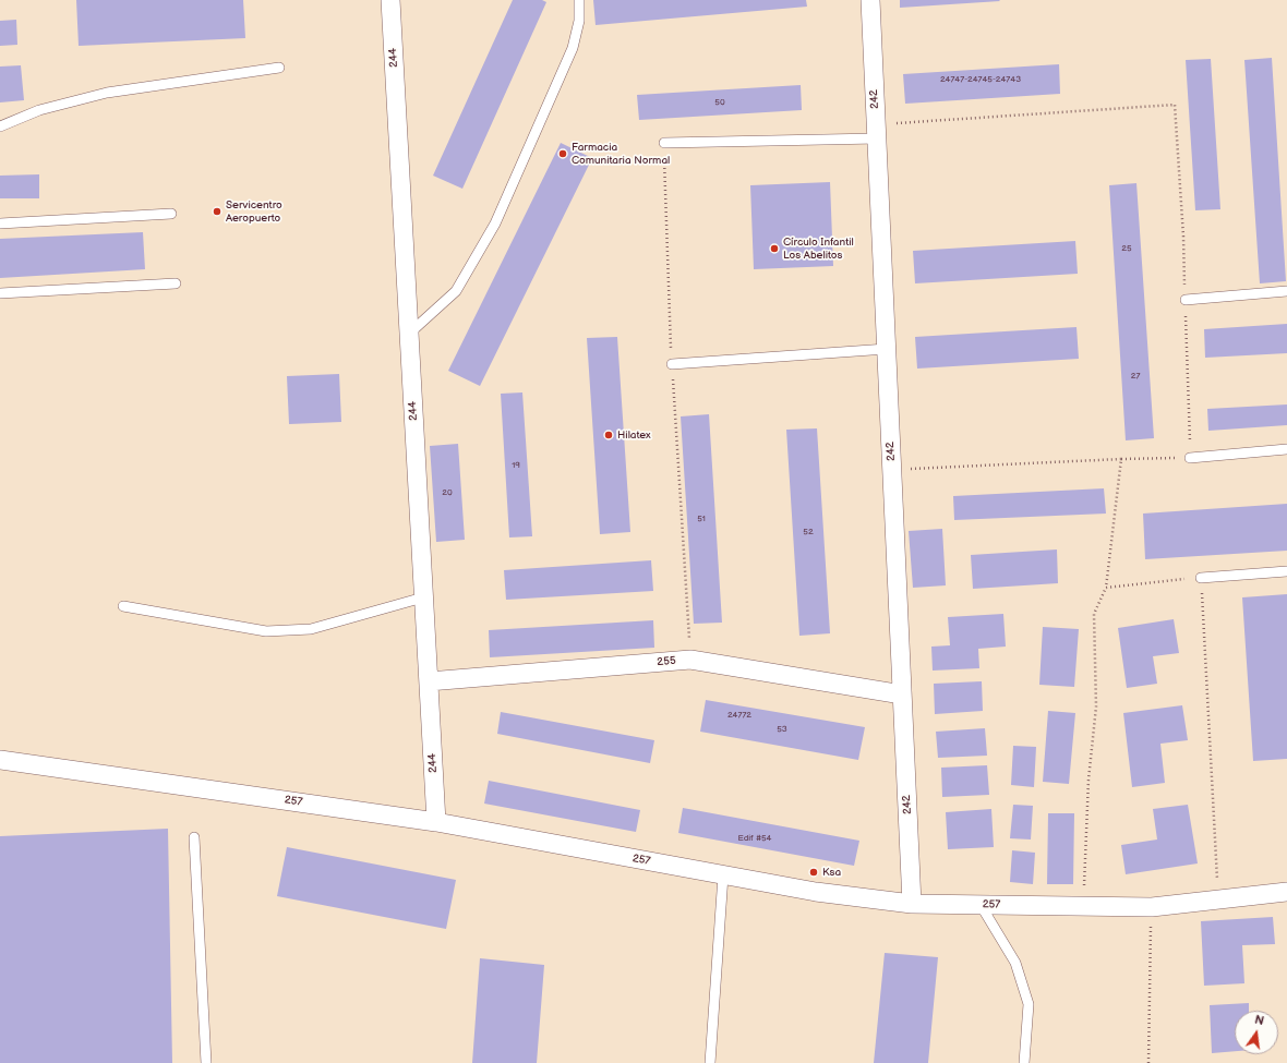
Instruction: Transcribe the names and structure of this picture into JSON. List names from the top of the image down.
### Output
{
  "streets": {
    "street": [
      "244",
      "242",
      "255",
      "257"
    ]
  },
  "crossings": [
    ["244", "255"],
    ["244", "257"],
    ["242", "255"],
    ["242", "257"]
  ],
  "places": [
    "Farmacia Comunitaria Normal",
    "Servicentro Aeropuerto",
    "Círculo Infantil Los Abelitos",
    "Hilatex",
    "Ksa"
  ],
  "house_numbers": [
    "24747-24745-24743",
    "50",
    "25",
    "27",
    "19",
    "20",
    "51",
    "52",
    "24772",
    "53",
    "Edif #54"
  ],
  "north": "top"
}
